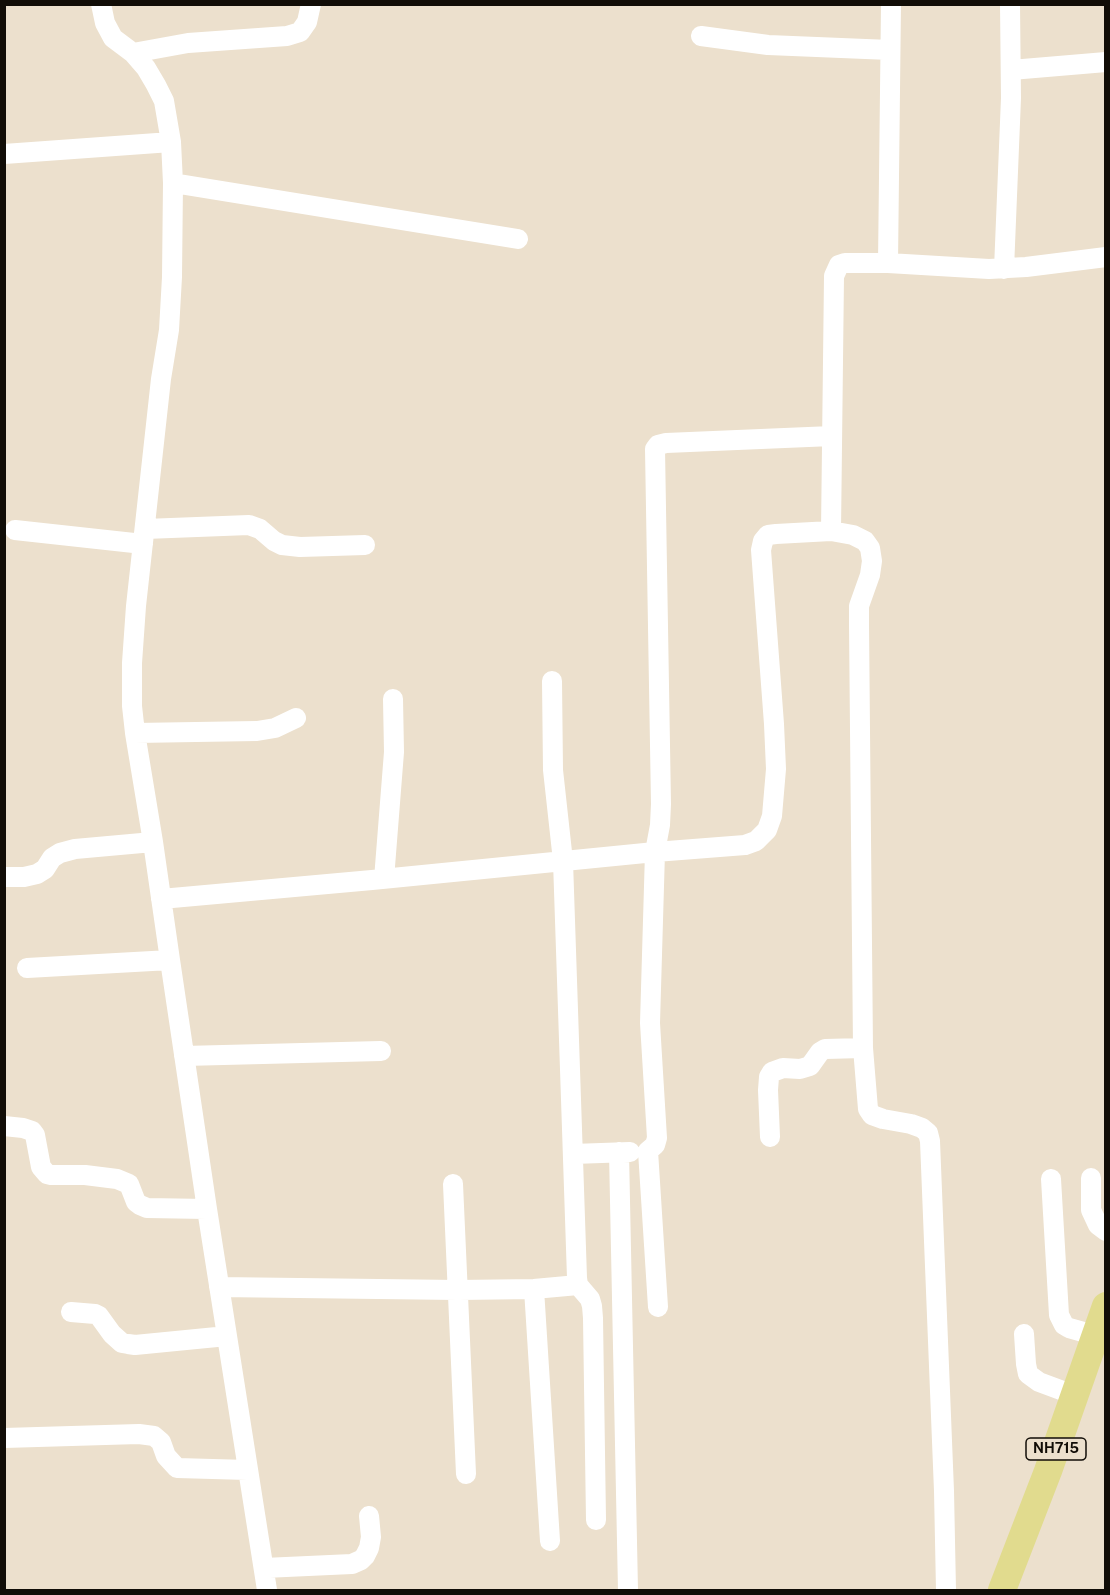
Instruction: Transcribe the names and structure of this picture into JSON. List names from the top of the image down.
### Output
{
  "streets": {
    "highway": ["NH715"]
  }
}
